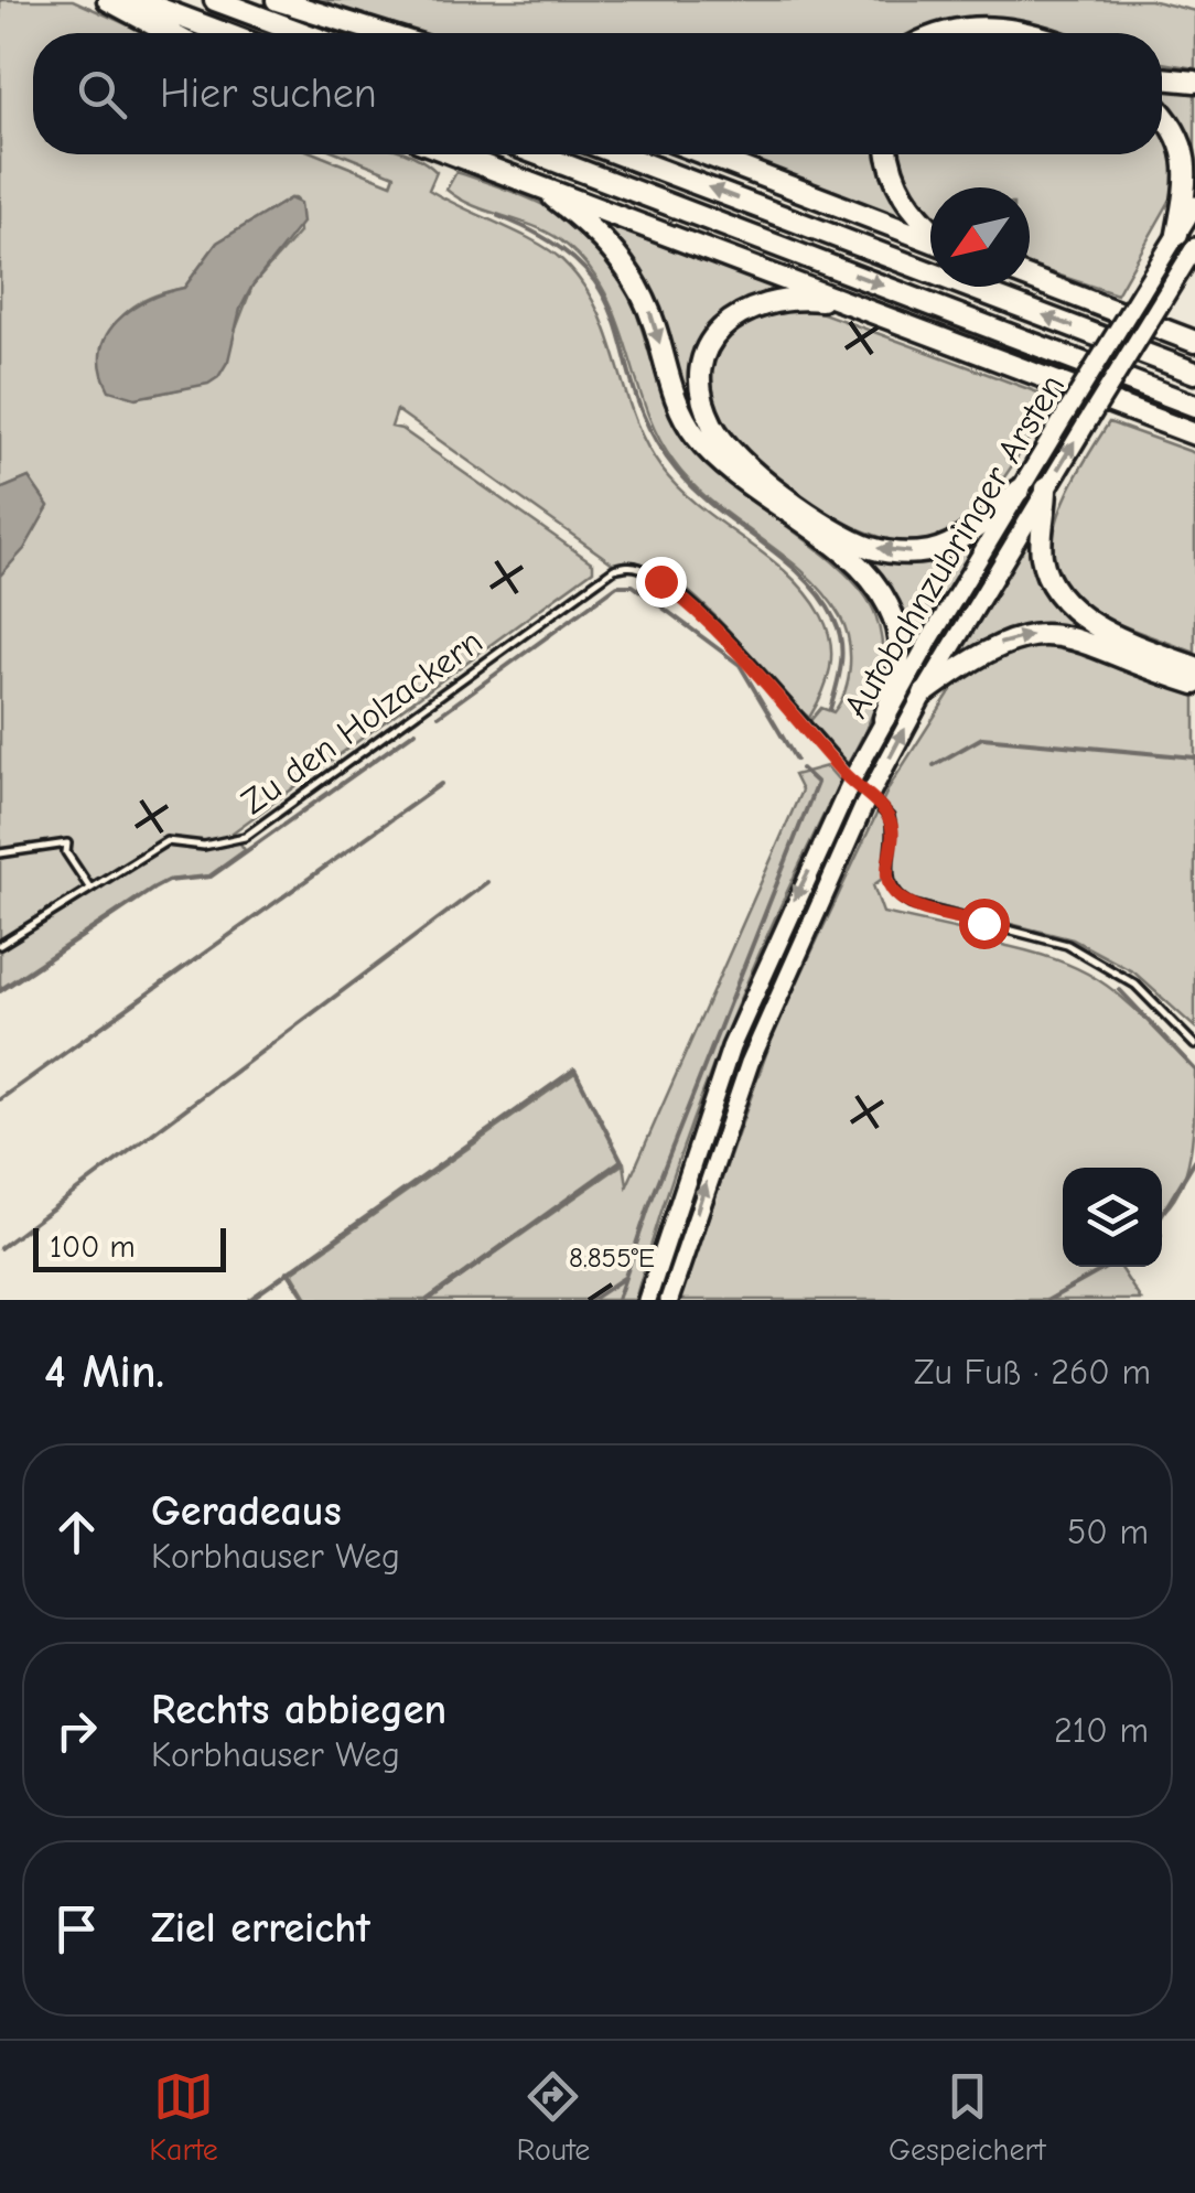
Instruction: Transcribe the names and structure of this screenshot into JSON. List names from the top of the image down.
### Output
{
  "streets": {
    "highway": ["Autobahnzubringer Arsten"],
    "lane": ["Zu den Holzackern"]
  },
  "scale_bar": "100 m",
  "north": "bottom left",
  "page": {
    "search": "Hier suchen",
    "scale": "100 m",
    "heading": ["4 Min.", "Zu Fuß · 260 m"],
    "list": [
      ["Geradeaus", "Korbhauser Weg", "50 m"],
      ["Rechts abbiegen", "Korbhauser Weg", "210 m"],
      "Ziel erreicht"
    ],
    "nav": ["Karte", "Route", "Gespeichert"]
  },
  "coordinates": ["8.855°E"]
}
